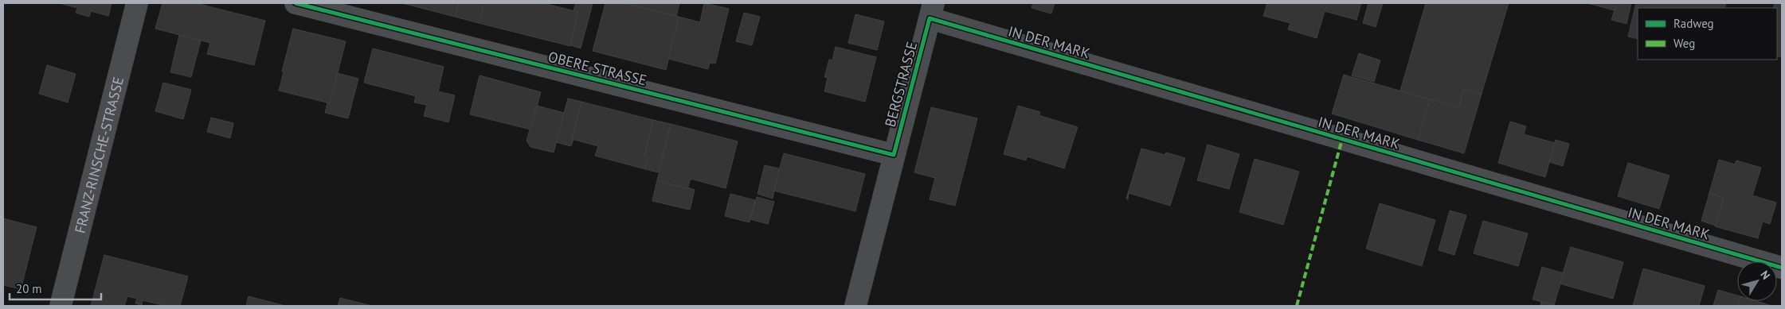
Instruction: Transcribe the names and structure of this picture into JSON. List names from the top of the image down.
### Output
{
  "streets": {
    "street": [
      "IN DER MARK",
      "OBERE STRASSE",
      "BERGSTRASSE",
      "FRANZ-RINSCHE-STRASSE"
    ]
  },
  "crossings": [
    ["IN DER MARK", "BERGSTRASSE"],
    ["OBERE STRASSE", "BERGSTRASSE"]
  ],
  "legend": ["Radweg", "Weg"],
  "scale_bar": "20 m",
  "north": "top right"
}
